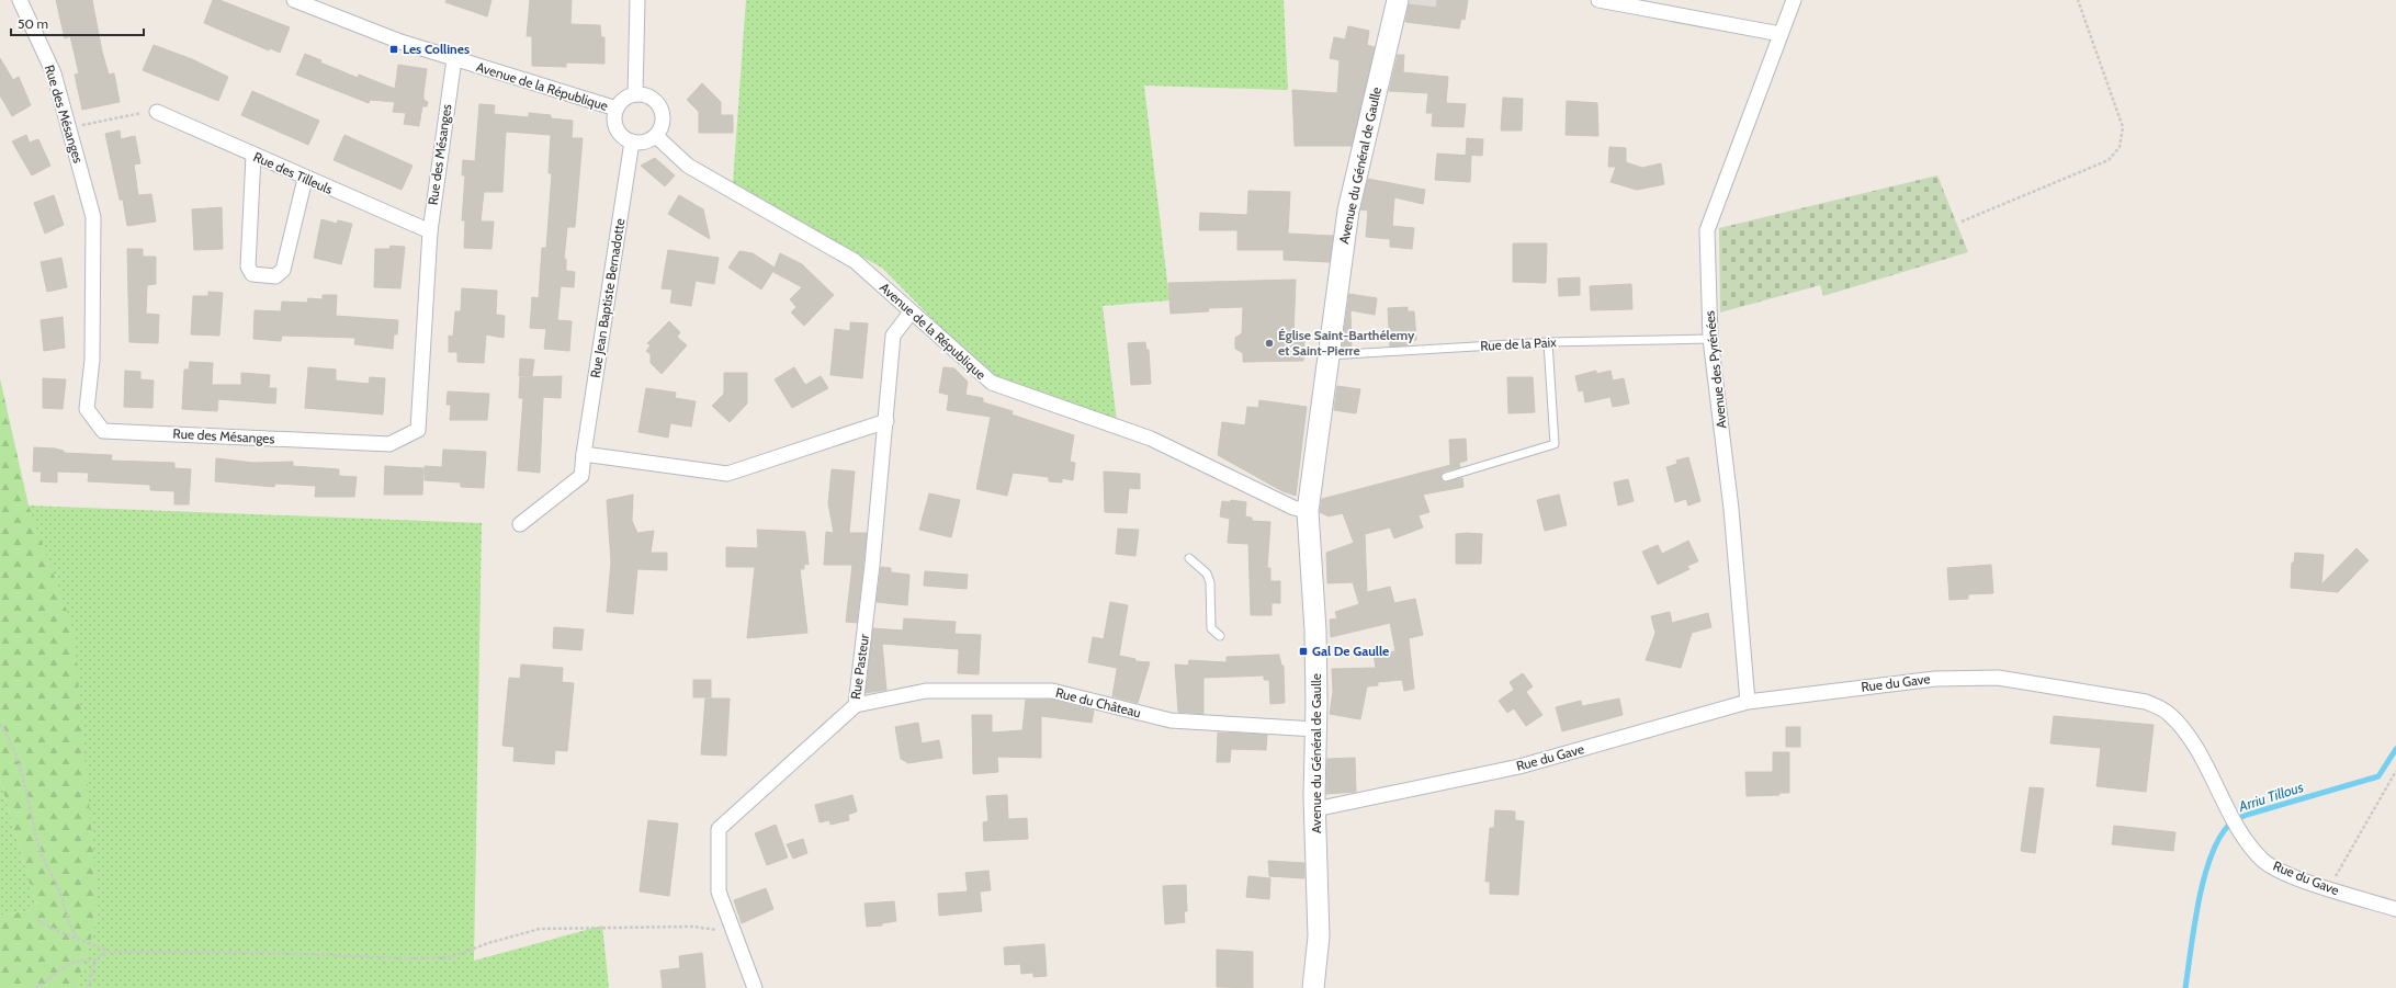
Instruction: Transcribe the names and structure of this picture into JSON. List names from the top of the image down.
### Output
{
  "streets": {
    "main road": ["Avenue du Général de Gaulle"],
    "street": [
      "Avenue de la République",
      "Rue des Mésanges",
      "Rue des Tilleuls",
      "Rue Jean Baptiste Bernadotte",
      "Avenue des Pyrénées",
      "Rue Pasteur",
      "Rue du Gave",
      "Rue du Château"
    ],
    "lane": ["Rue de la Paix"]
  },
  "crossings": [
    ["Avenue de la République", "Rue des Mésanges"],
    ["Avenue de la République", "Avenue du Général de Gaulle"],
    ["Avenue de la République", "Rue Jean Baptiste Bernadotte"],
    ["Avenue de la République", "Rue Pasteur"],
    ["Rue des Mésanges", "Rue des Tilleuls"],
    ["Avenue du Général de Gaulle", "Rue de la Paix"],
    ["Avenue du Général de Gaulle", "Rue du Gave"],
    ["Avenue du Général de Gaulle", "Rue du Château"],
    ["Rue de la Paix", "Avenue des Pyrénées"],
    ["Avenue des Pyrénées", "Rue du Gave"],
    ["Rue Pasteur", "Rue du Château"]
  ],
  "water": ["Arriu Tillous"],
  "places": {
    "transit": ["Les Collines", "Gal De Gaulle"],
    "other": ["Église Saint-Barthélemy et Saint-Pierre"]
  },
  "scale_bar": "50 m"
}
